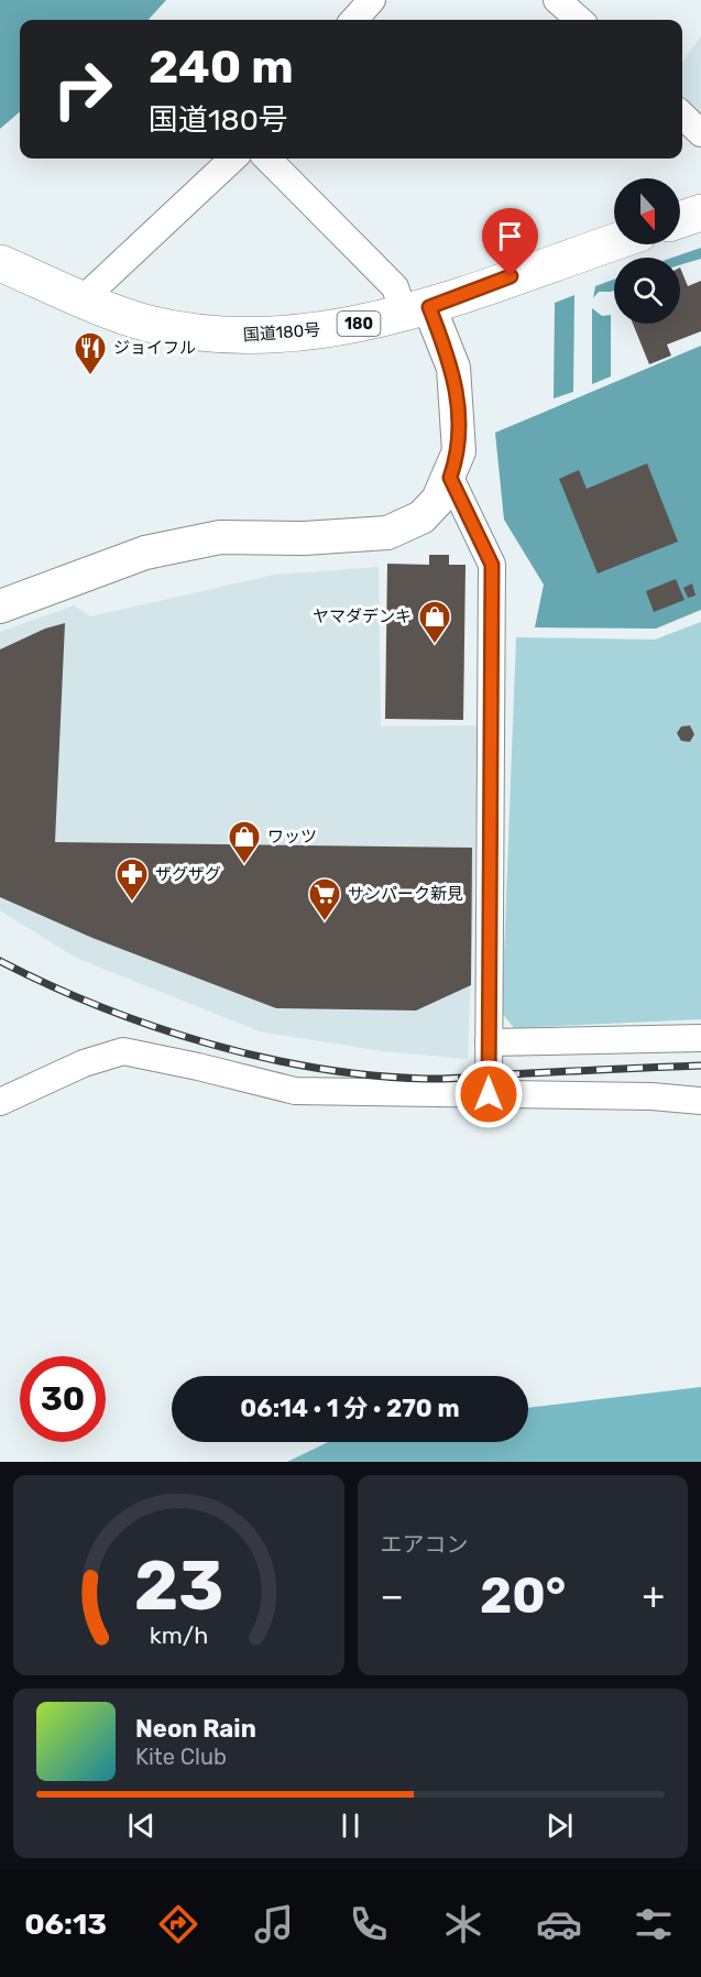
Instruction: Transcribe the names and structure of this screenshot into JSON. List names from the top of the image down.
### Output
{
  "streets": {
    "highway": ["180", "国道180号"]
  },
  "places": {
    "restaurant": ["ジョイフル"],
    "shop": ["ヤマダデンキ", "ワッツ"],
    "pharmacy": ["ザグザグ"],
    "supermarket": ["サンパーク新見"]
  },
  "north": "bottom",
  "page": {
    "turn": ["240 m", "国道180号"],
    "limit": "30",
    "trip": "06:14 · 1 分 · 270 m",
    "tile": "エアコン",
    "heat": ["−", "20°", "+"],
    "song": ["Neon Rain", "Kite Club"],
    "tabs": "06:13",
    "gauge": ["23", "km/h"]
  }
}
